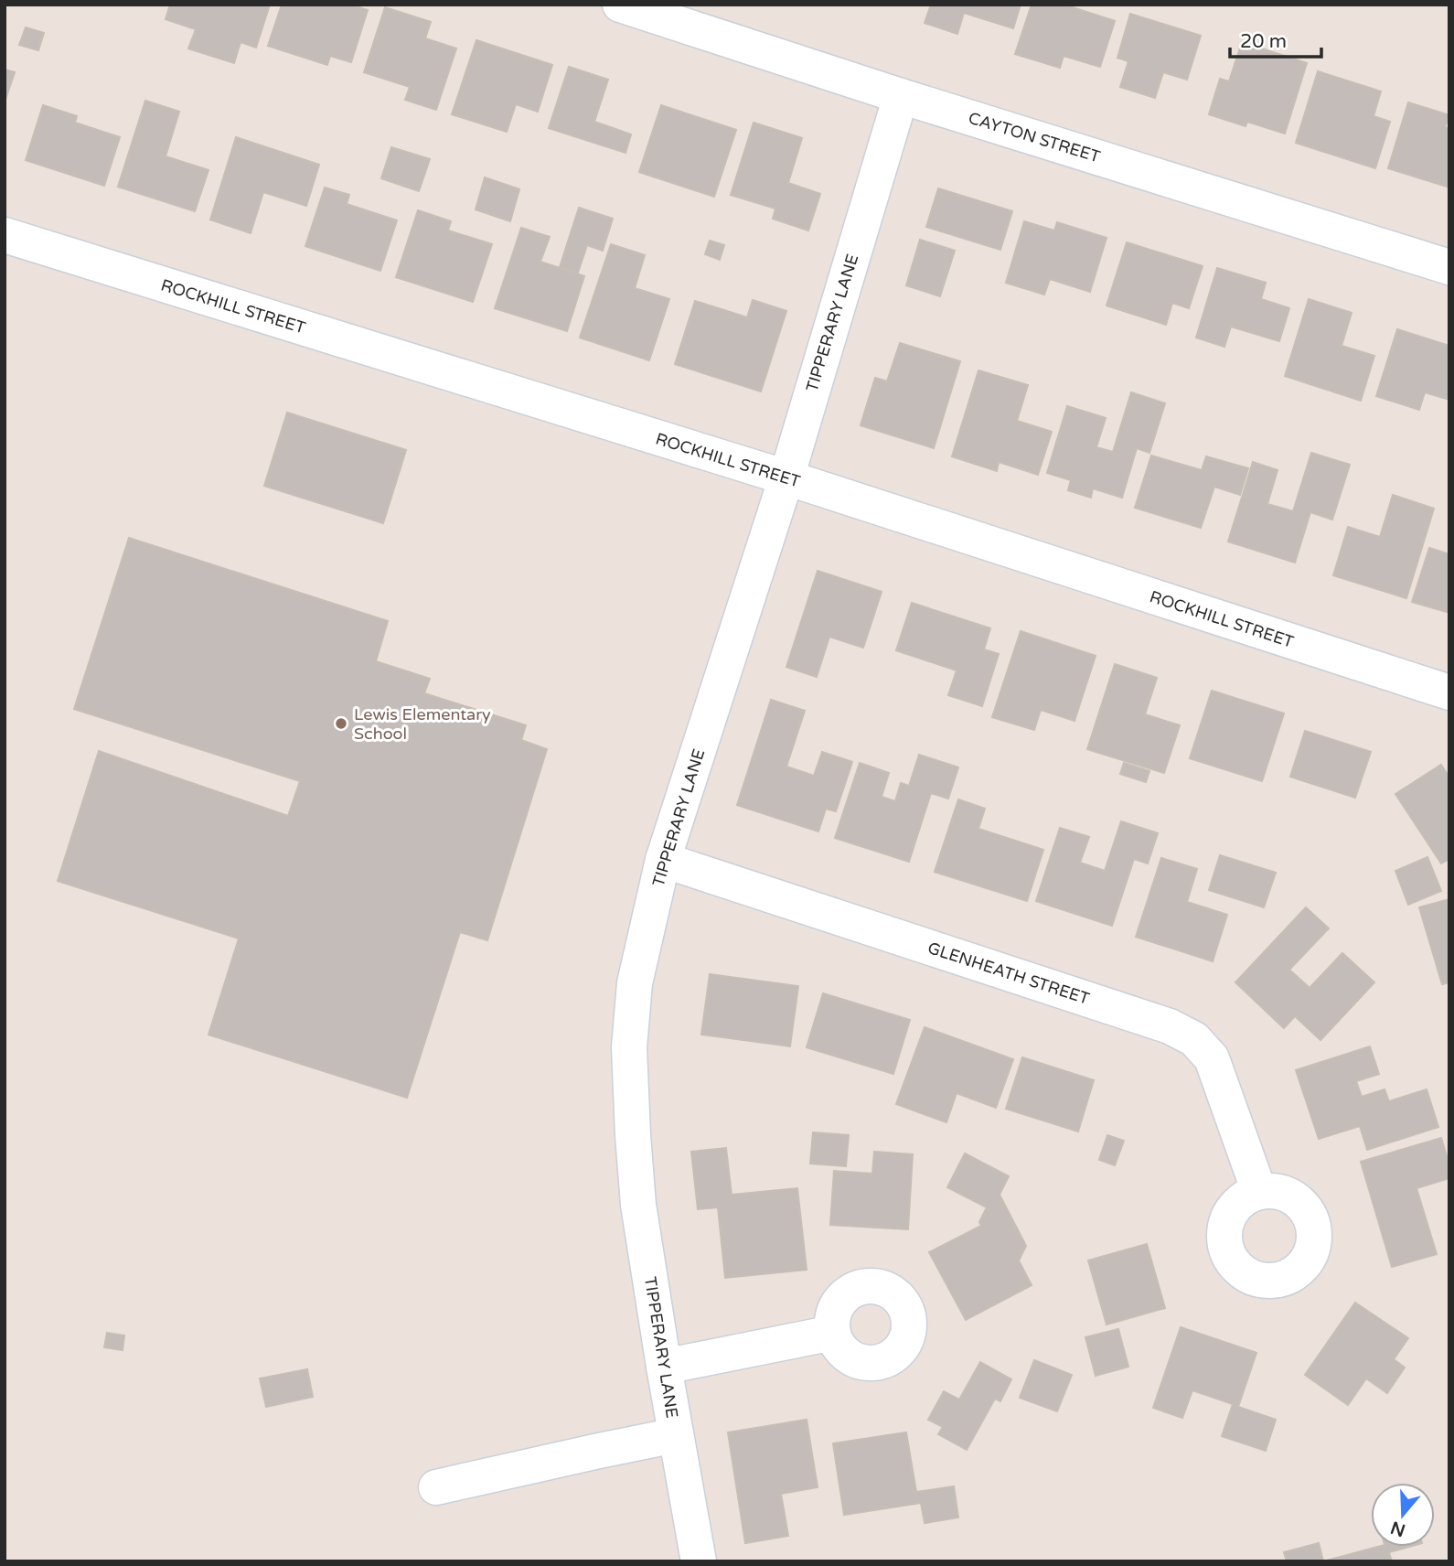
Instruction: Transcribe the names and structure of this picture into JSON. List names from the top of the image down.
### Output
{
  "streets": {
    "street": [
      "CAYTON STREET",
      "ROCKHILL STREET",
      "TIPPERARY LANE",
      "GLENHEATH STREET"
    ]
  },
  "crossings": [
    ["CAYTON STREET", "TIPPERARY LANE"],
    ["ROCKHILL STREET", "TIPPERARY LANE"],
    ["TIPPERARY LANE", "GLENHEATH STREET"]
  ],
  "places": ["Lewis Elementary School"],
  "scale_bar": "20 m",
  "north": "bottom"
}
